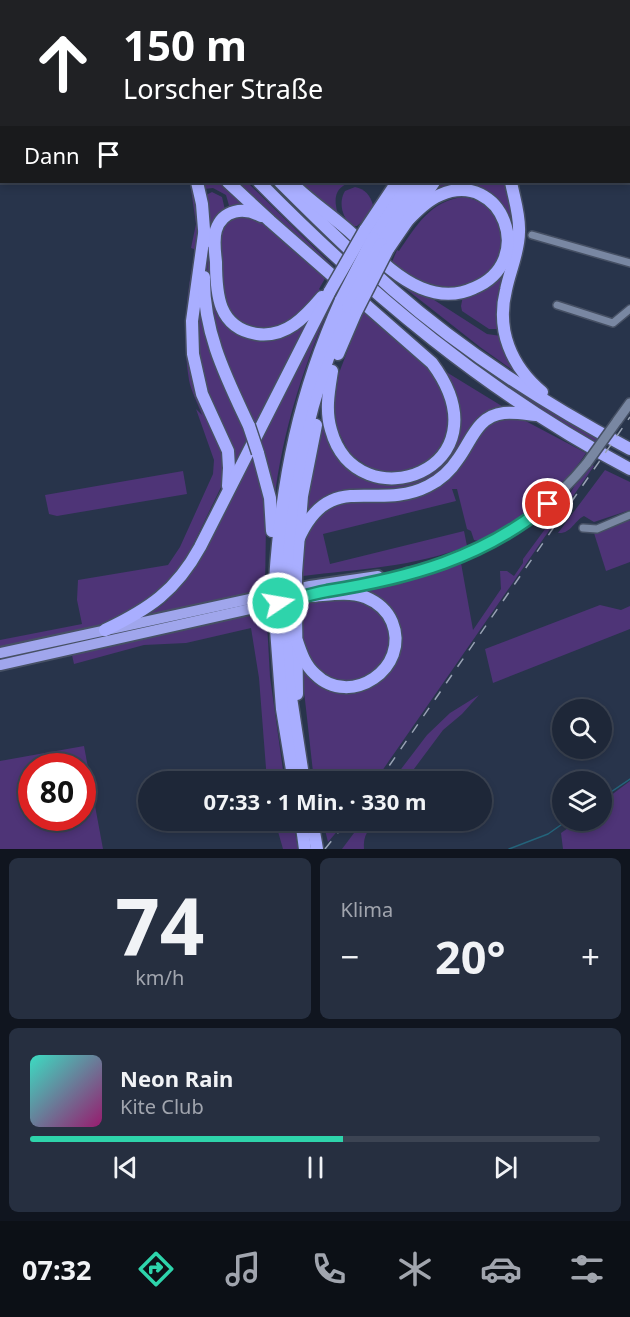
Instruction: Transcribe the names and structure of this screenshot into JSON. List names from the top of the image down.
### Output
{
  "page": {
    "turn": ["150 m", "Lorscher Straße"],
    "then": "Dann",
    "limit": "80",
    "trip": "07:33 · 1 Min. · 330 m",
    "tile": [
      ["74", "km/h"],
      "Klima"
    ],
    "heat": ["−", "20°", "+"],
    "song": ["Neon Rain", "Kite Club"],
    "tabs": "07:32"
  }
}
